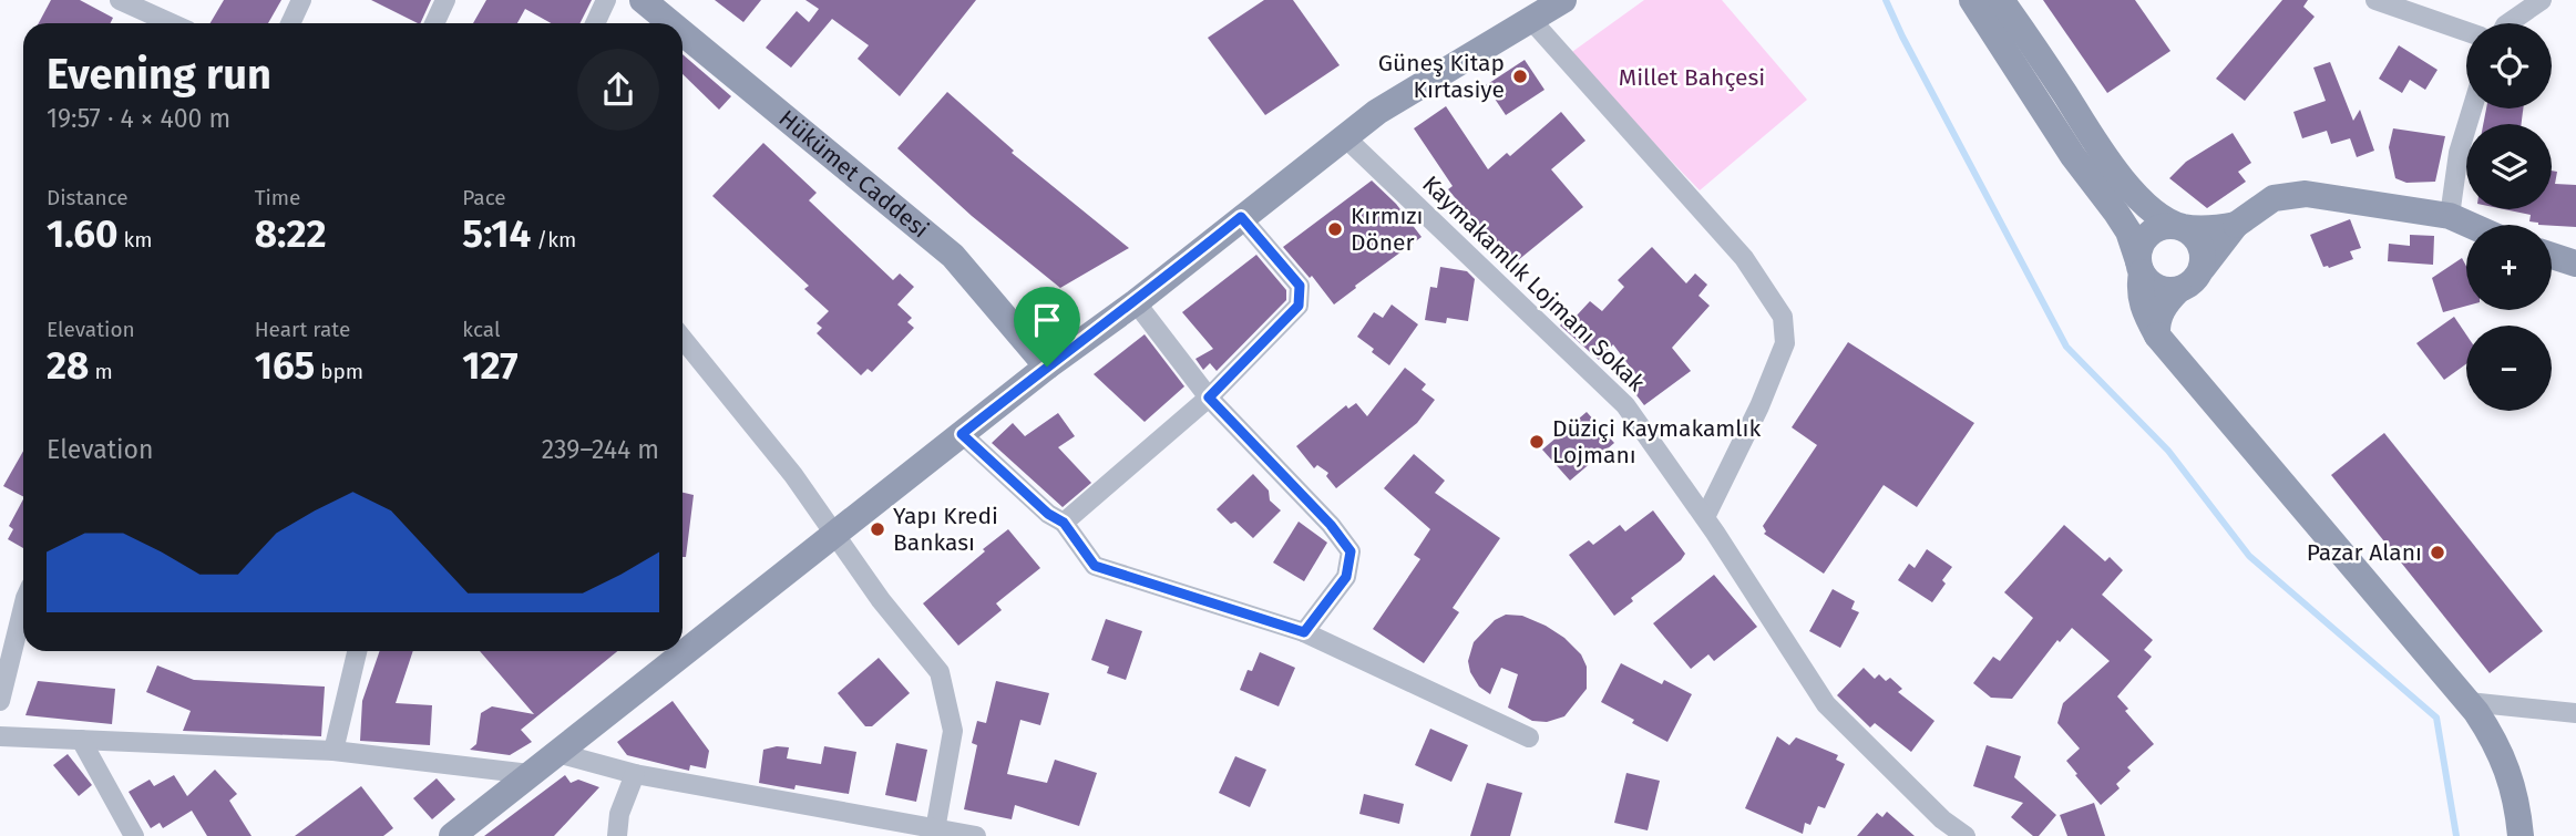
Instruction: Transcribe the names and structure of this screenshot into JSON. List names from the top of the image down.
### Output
{
  "streets": {
    "street": ["Hükümet Caddesi", "Kaymakamlık Lojmanı Sokak"]
  },
  "parks": ["Millet Bahçesi"],
  "places": [
    "Güneş Kitap Kırtasiye",
    "Kırmızı Döner",
    "Düziçi Kaymakamlık Lojmanı",
    "Yapı Kredi Bankası",
    "Pazar Alanı"
  ],
  "page": {
    "map_buttons": ["+", "−"],
    "heading": ["Evening run", "19:57 · 4 × 400 m"],
    "stats": [
      ["Distance", "1.60 km"],
      ["Time", "8:22"],
      ["Pace", "5:14 /km"],
      ["Elevation", "28 m"],
      ["Heart rate", "165 bpm"],
      ["kcal", "127"]
    ],
    "chart": ["Elevation", "239–244 m"]
  }
}
